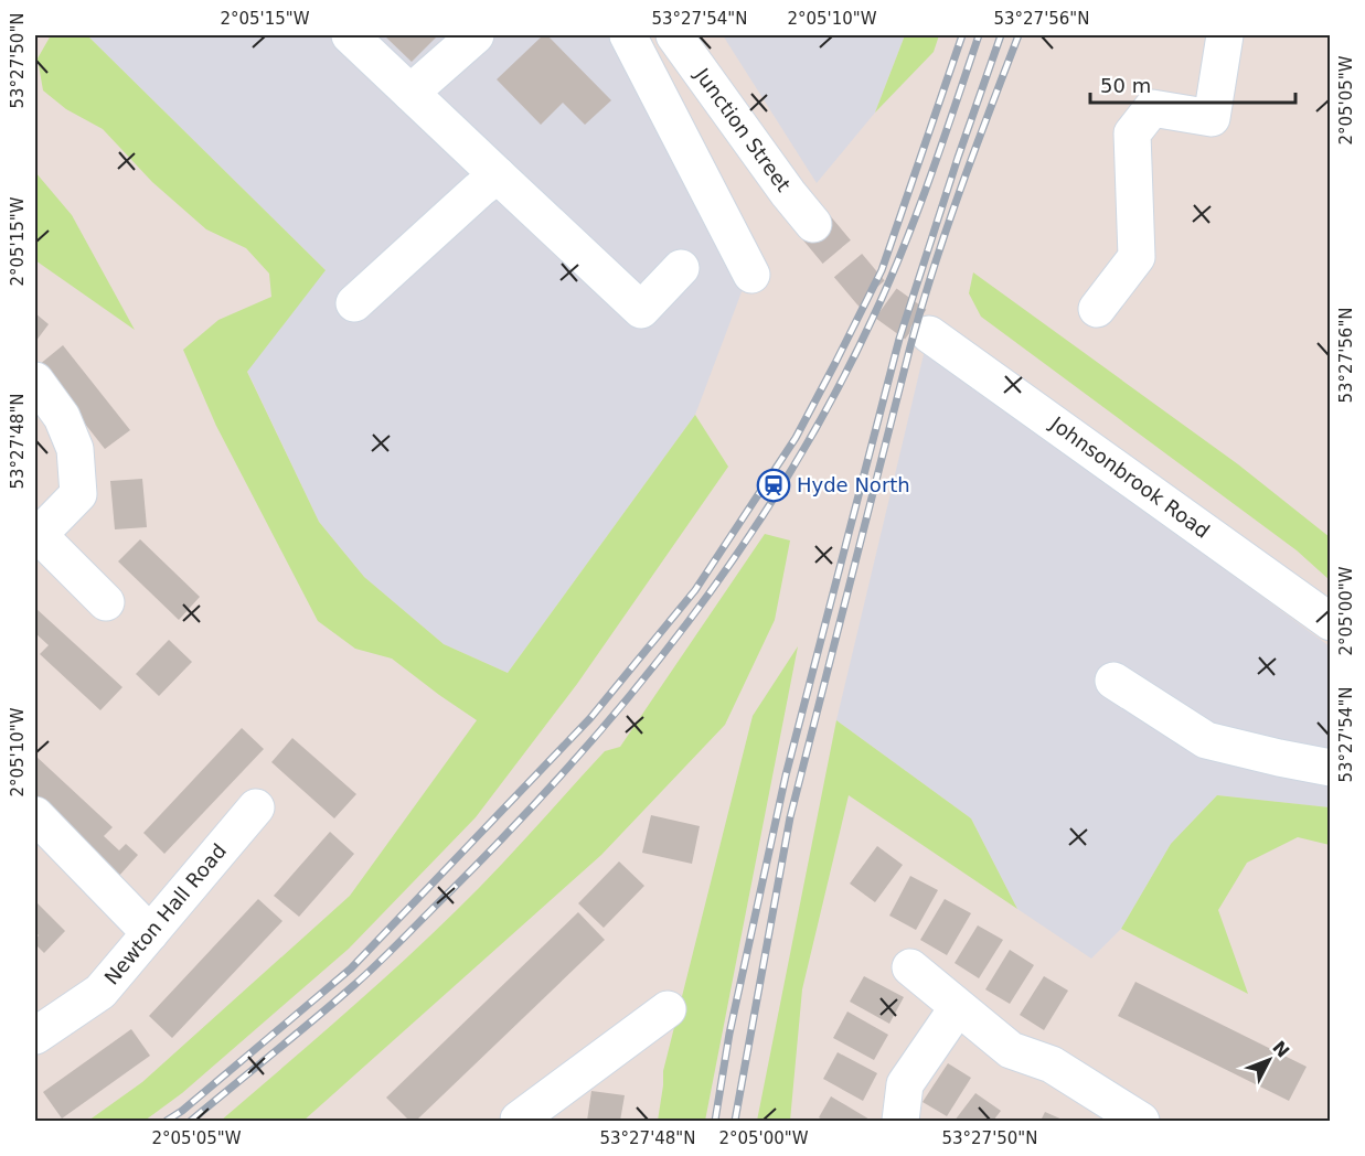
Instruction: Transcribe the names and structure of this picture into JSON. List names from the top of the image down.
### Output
{
  "streets": {
    "street": ["Junction Street", "Johnsonbrook Road", "Newton Hall Road"]
  },
  "places": {
    "station": ["Hyde North"]
  },
  "scale_bar": "50 m",
  "north": "top right",
  "coordinates": [
    "2°05'15\"W",
    "53°27'54\"N",
    "2°05'10\"W",
    "53°27'56\"N",
    "53°27'50\"N",
    "2°05'05\"W",
    "53°27'48\"N",
    "2°05'00\"W"
  ]
}
